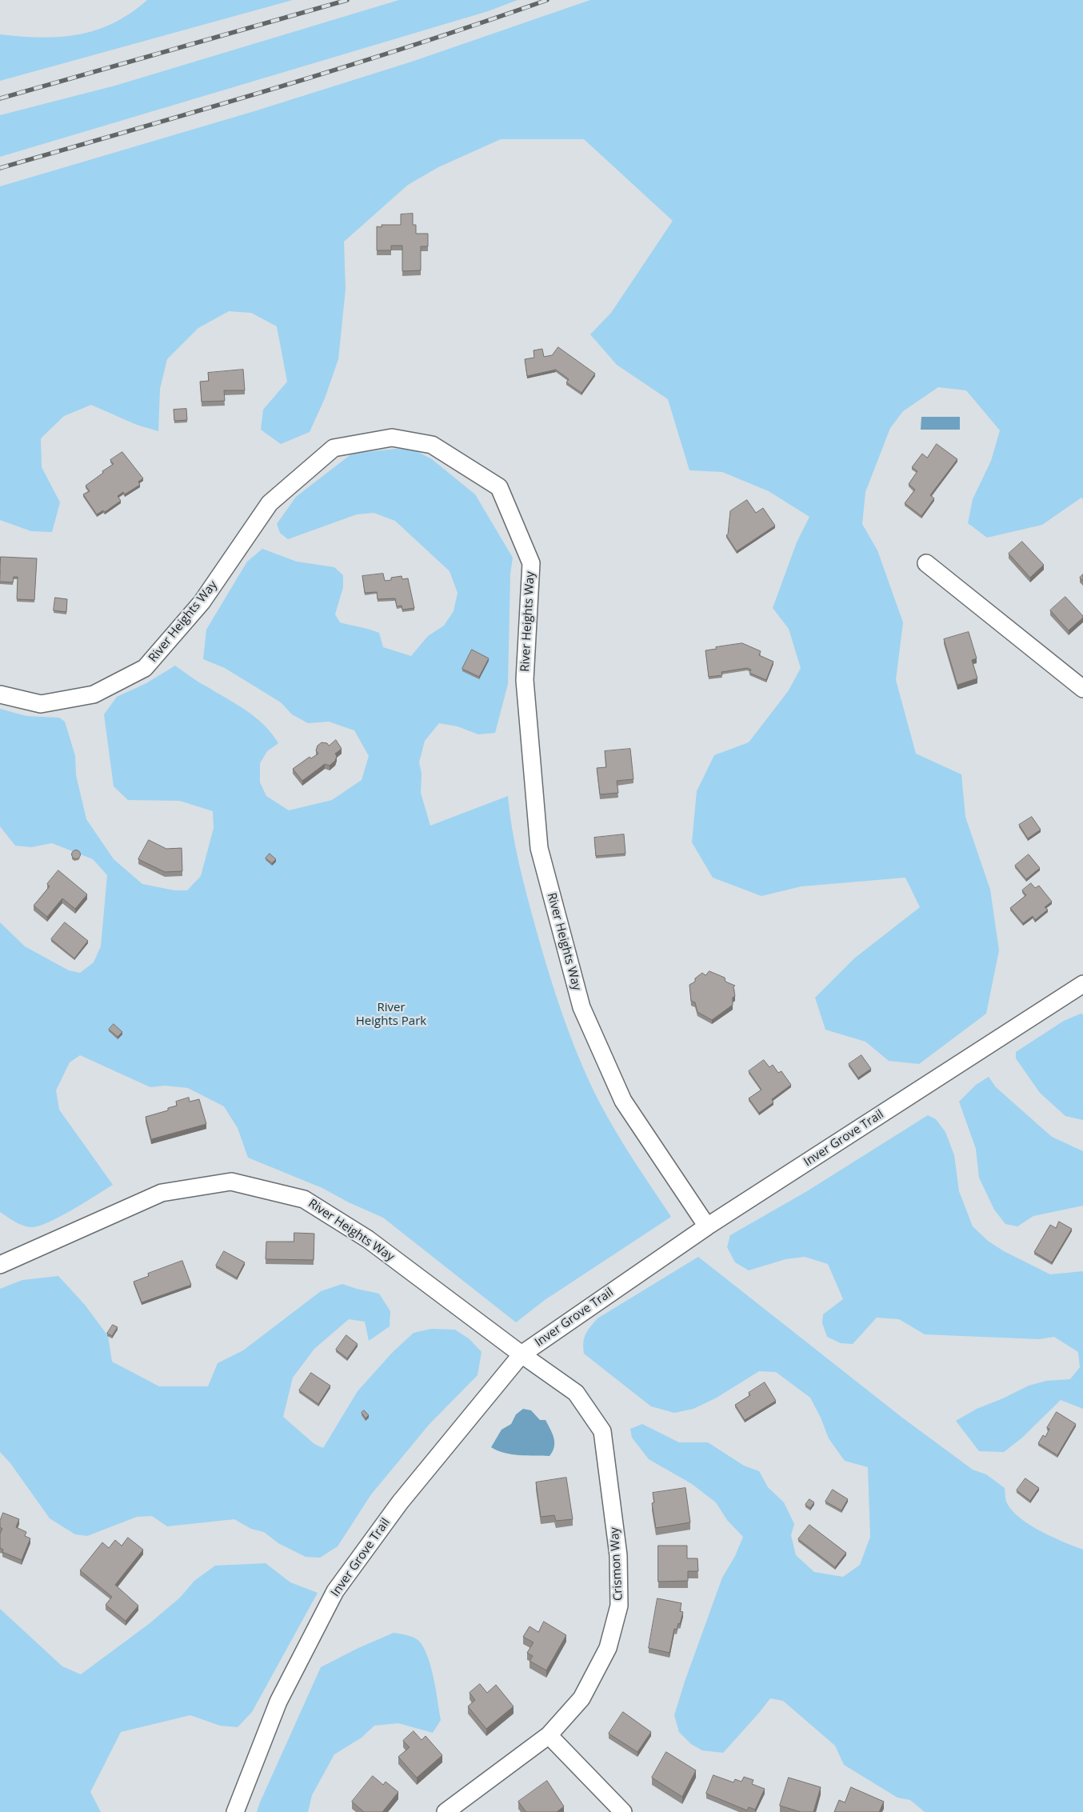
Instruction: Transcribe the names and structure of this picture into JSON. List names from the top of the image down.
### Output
{
  "streets": {
    "street": ["River Heights Way", "Inver Grove Trail", "Crismon Way"]
  },
  "crossings": [
    ["River Heights Way", "Inver Grove Trail"],
    ["River Heights Way", "Crismon Way"],
    ["Inver Grove Trail", "Crismon Way"]
  ],
  "parks": ["River Heights Park"]
}
